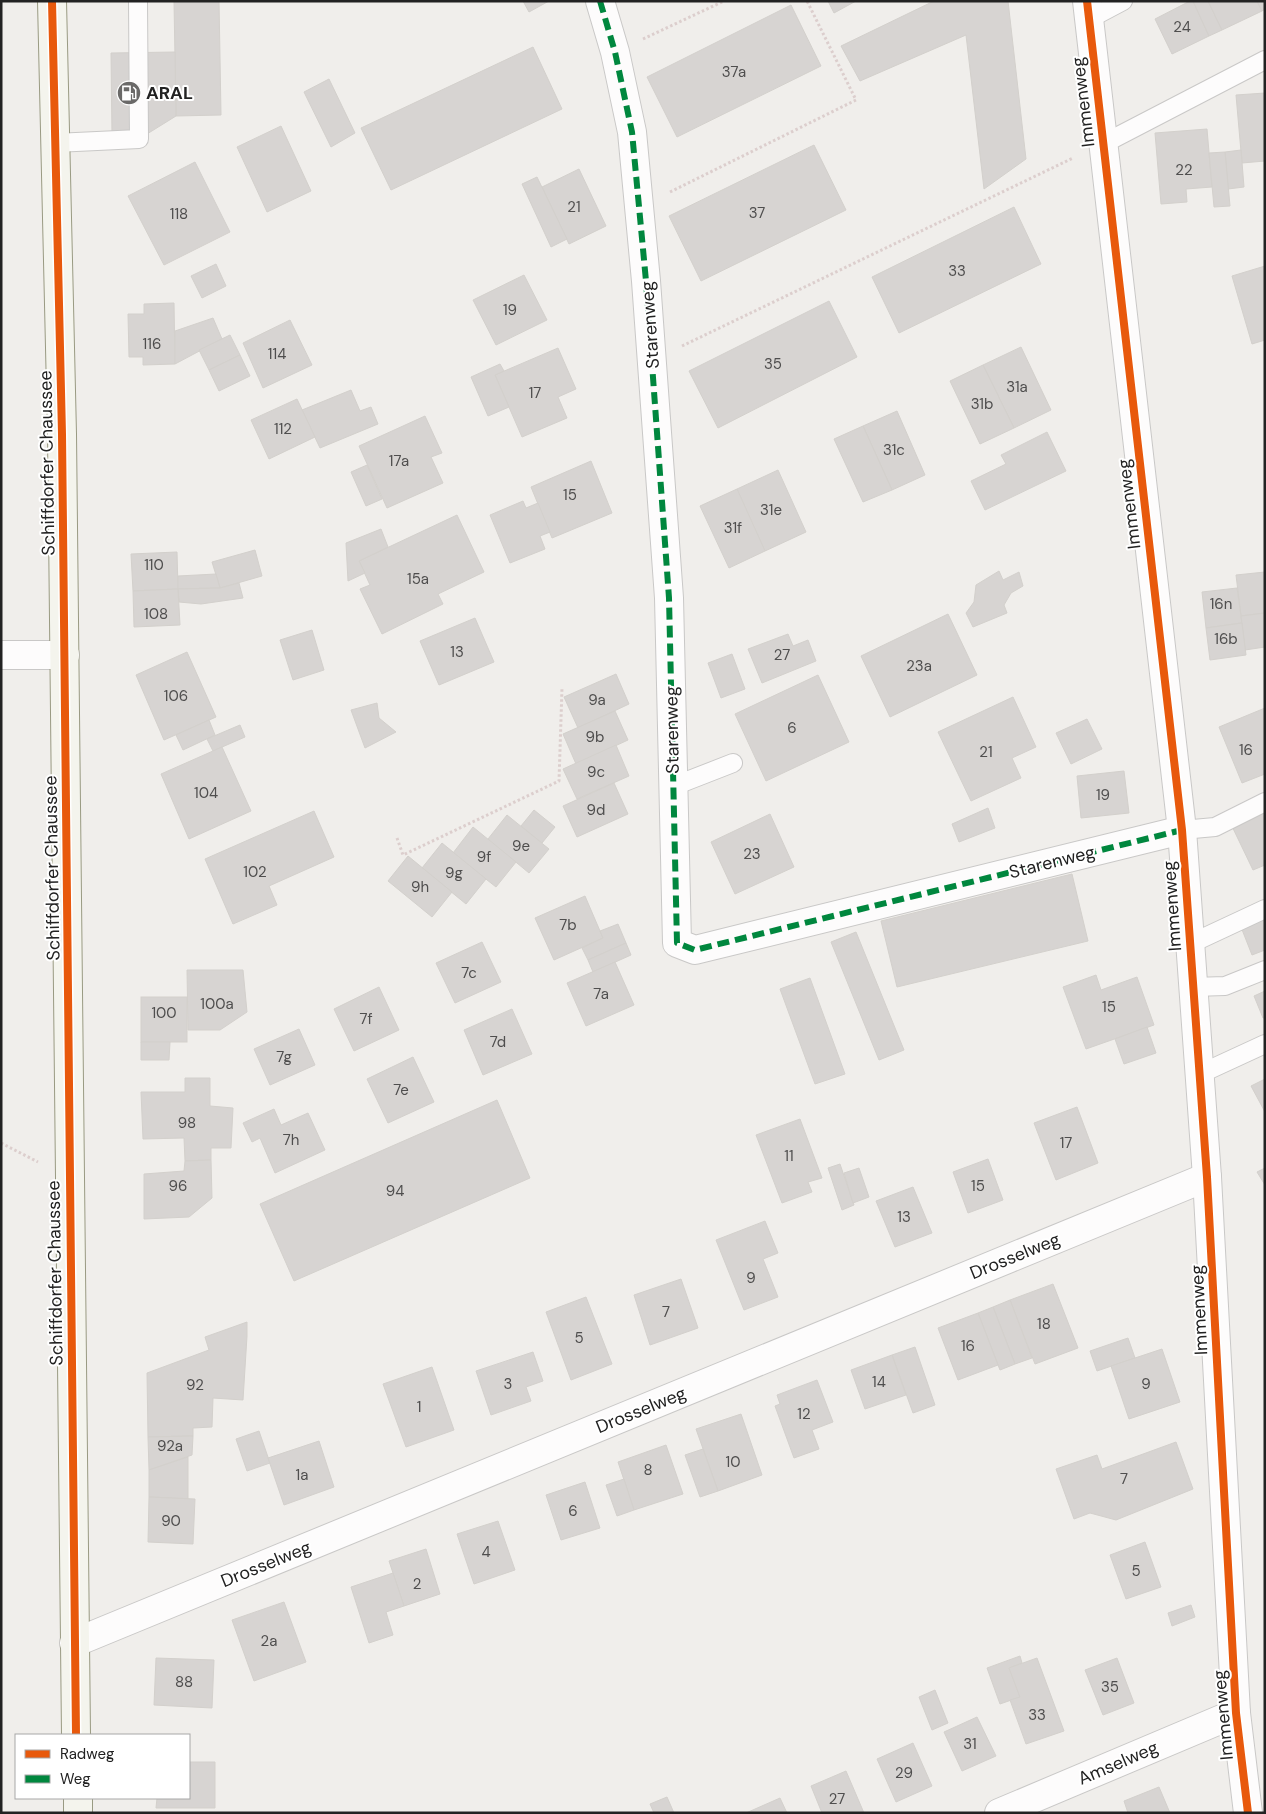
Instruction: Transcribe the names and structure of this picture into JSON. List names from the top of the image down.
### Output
{
  "streets": {
    "main road": ["Schiffdorfer Chaussee"],
    "street": [
      "Immenweg",
      "Starenweg",
      "Drosselweg",
      "Amselweg"
    ]
  },
  "crossings": [
    ["Immenweg", "Starenweg"],
    ["Immenweg", "Drosselweg"],
    ["Immenweg", "Amselweg"],
    ["Schiffdorfer Chaussee", "Drosselweg"]
  ],
  "places": {
    "fuel station": ["ARAL"]
  },
  "house_numbers": [
    "24",
    "37a",
    "22",
    "21",
    "37",
    "118",
    "33",
    "19",
    "116",
    "114",
    "35",
    "31a",
    "17",
    "31b",
    "112",
    "31c",
    "17a",
    "15",
    "31e",
    "31f",
    "110",
    "15a",
    "16n",
    "108",
    "16b",
    "13",
    "27",
    "23a",
    "106",
    "9a",
    "6",
    "9b",
    "16",
    "21",
    "9c",
    "104",
    "19",
    "9d",
    "9e",
    "23",
    "9f",
    "102",
    "9g",
    "9h",
    "7b",
    "7c",
    "7a",
    "100a",
    "15",
    "100",
    "7f",
    "7d",
    "7g",
    "7e",
    "98",
    "7h",
    "17",
    "11",
    "96",
    "15",
    "94",
    "13",
    "9",
    "7",
    "18",
    "5",
    "16",
    "14",
    "3",
    "9",
    "92",
    "1",
    "12",
    "92a",
    "10",
    "8",
    "1a",
    "7",
    "6",
    "90",
    "4",
    "5",
    "2",
    "2a",
    "88",
    "35",
    "33",
    "31",
    "29",
    "27"
  ],
  "legend": ["Radweg", "Weg"]
}
